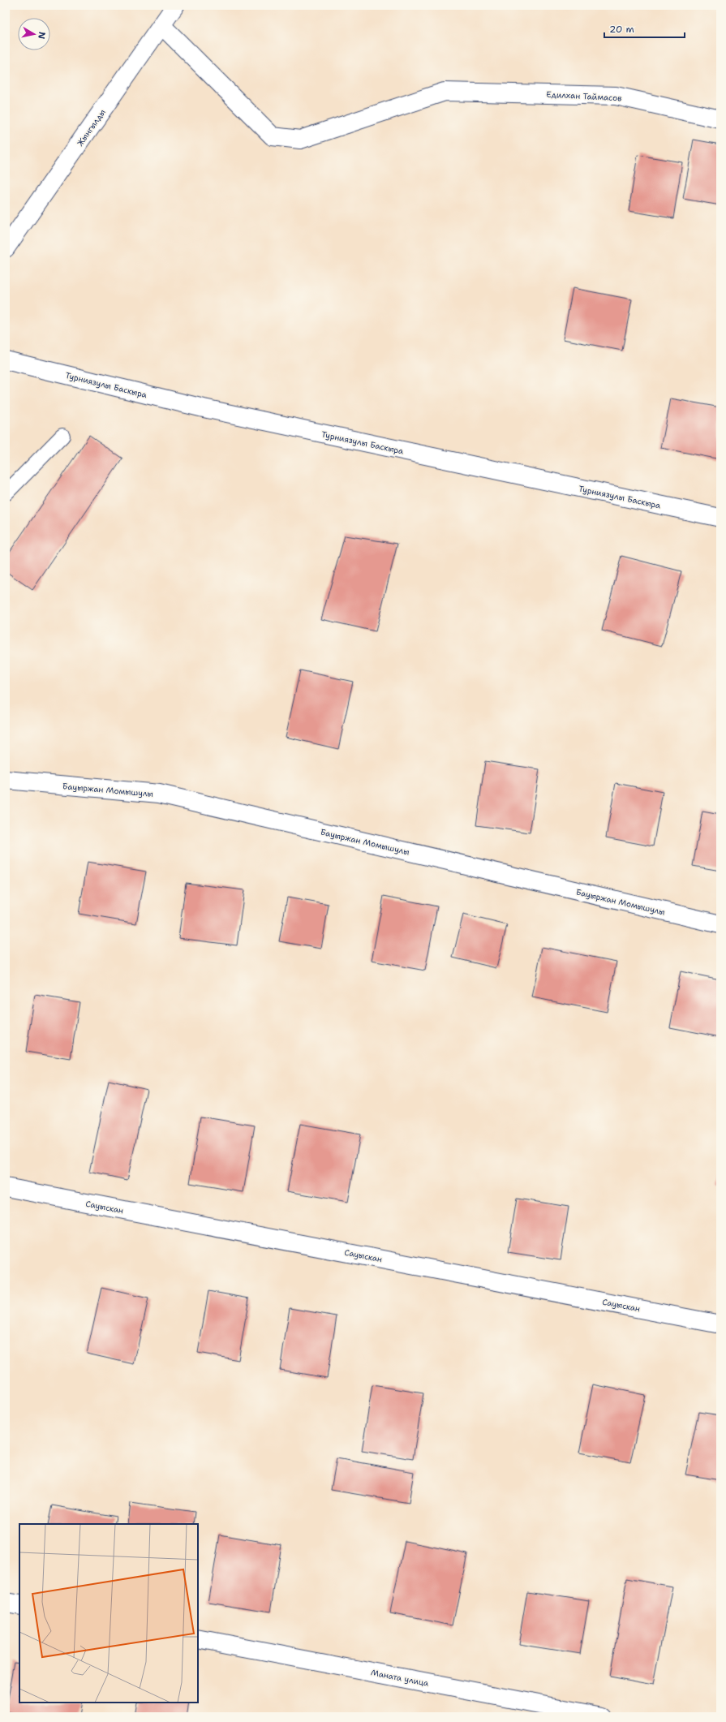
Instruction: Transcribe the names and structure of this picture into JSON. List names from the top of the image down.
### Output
{
  "streets": {
    "street": [
      "Едилхан Таймасов",
      "Жынгылды",
      "Турниязулы Баскыра",
      "Бауыржан Момышулы",
      "Сауыскан",
      "Маната улица"
    ]
  },
  "crossings": [
    ["Едилхан Таймасов", "Жынгылды"]
  ],
  "scale_bar": "20 m",
  "north": "right"
}
